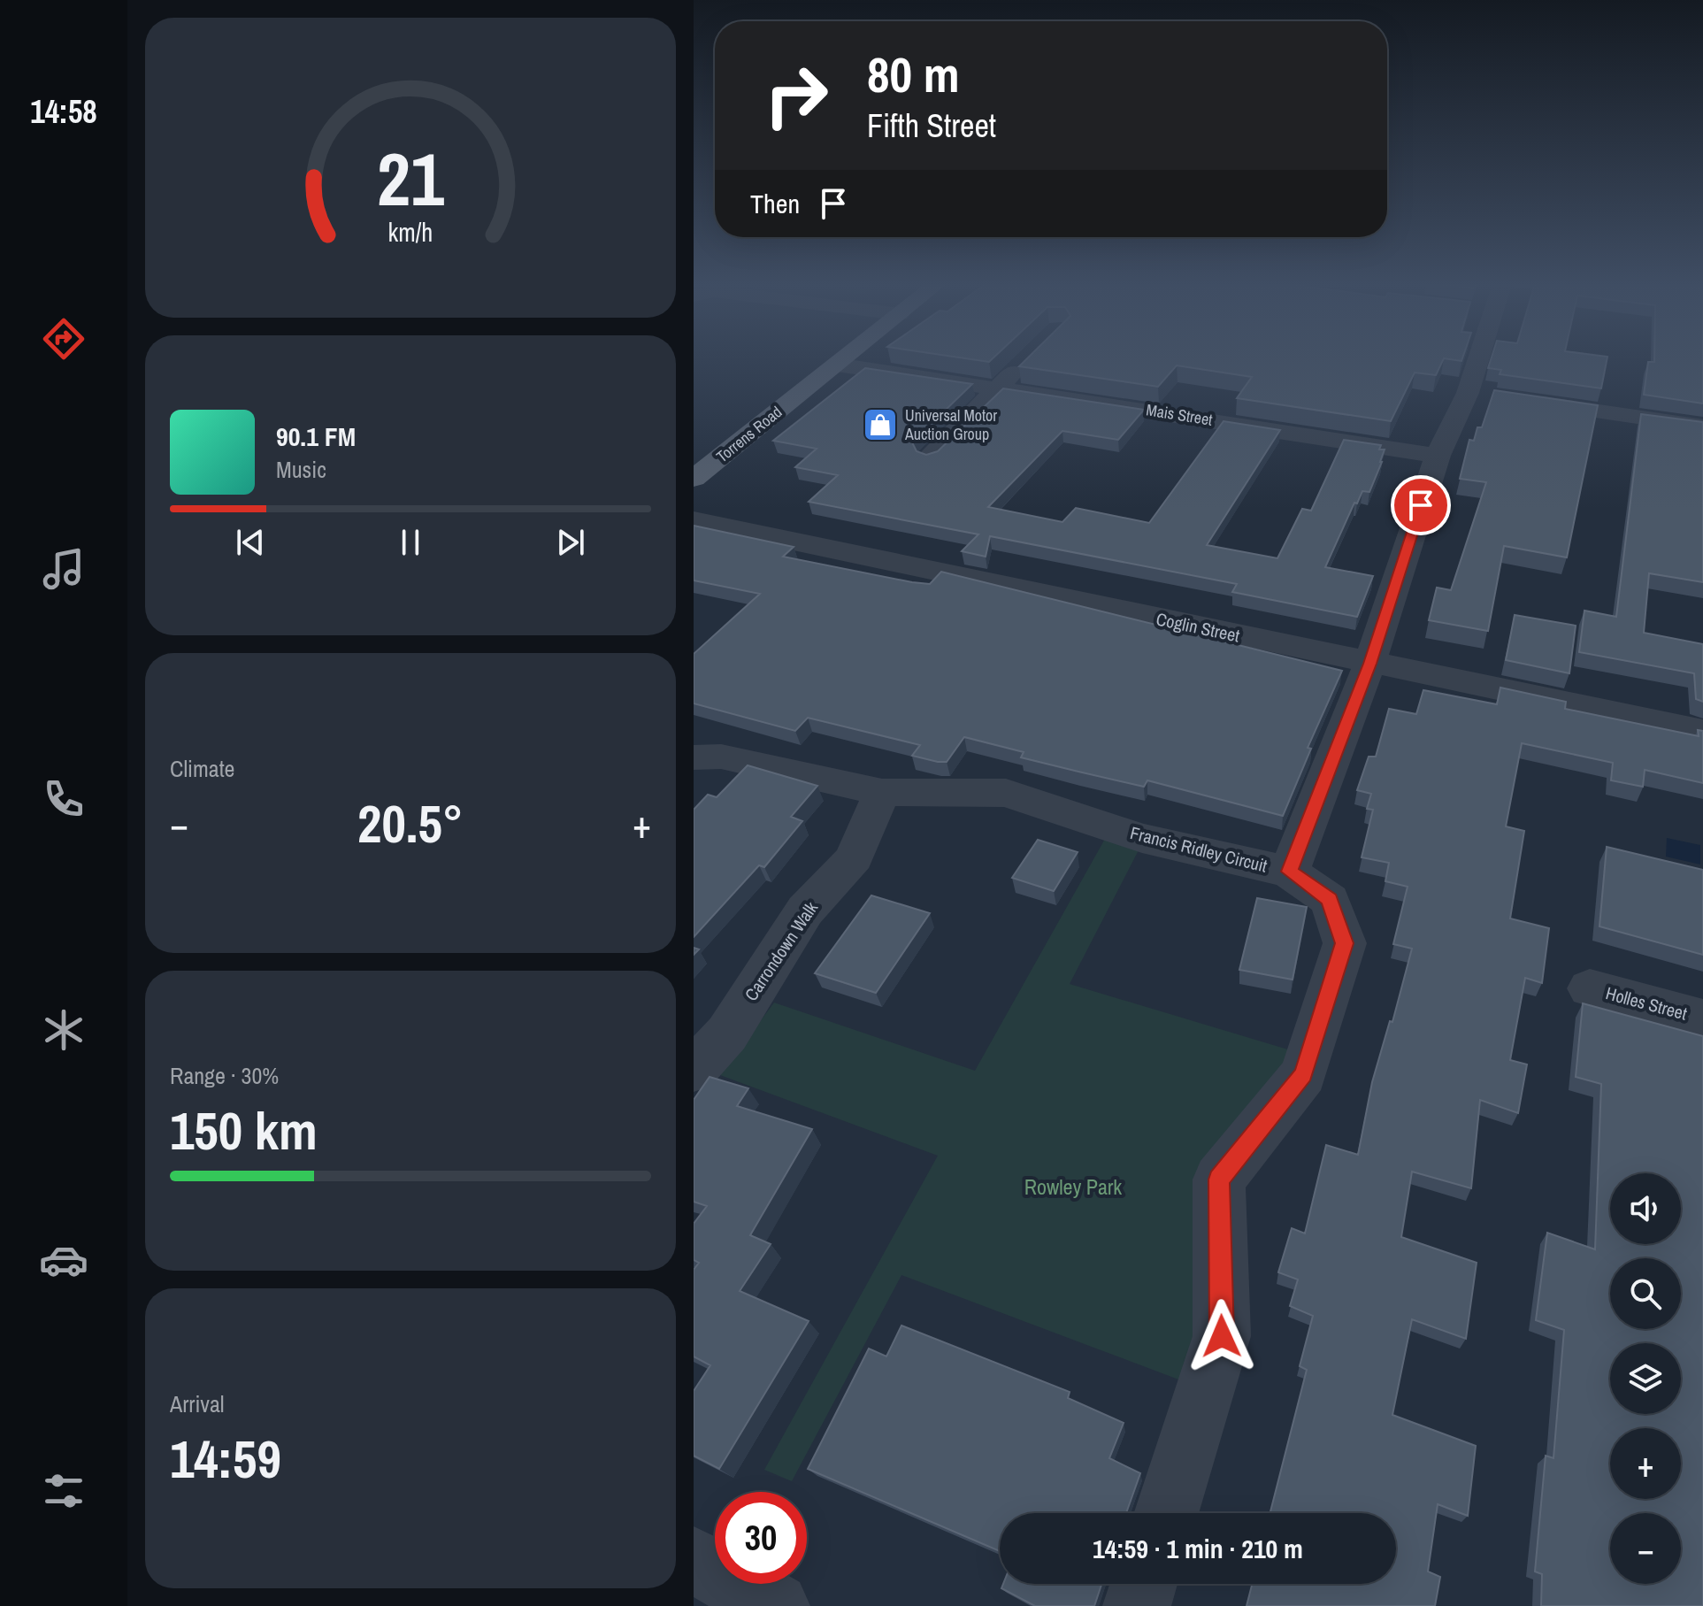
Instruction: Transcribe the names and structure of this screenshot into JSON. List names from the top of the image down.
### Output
{
  "streets": {
    "main road": ["Torrens Road"],
    "street": [
      "Mais Street",
      "Coglin Street",
      "Francis Ridley Circuit",
      "Carrondown Walk",
      "Holles Street"
    ]
  },
  "crossings": [
    ["Mais Street", "Torrens Road"],
    ["Francis Ridley Circuit", "Carrondown Walk"]
  ],
  "parks": ["Rowley Park"],
  "places": {
    "shop": ["Universal Motor Auction Group"]
  },
  "page": {
    "tabs": "14:58",
    "turn": ["80 m", "Fifth Street"],
    "then": "Then",
    "song": ["90.1 FM", "Music"],
    "tile": [
      "Climate",
      ["Range · 30%", "150 km"],
      ["Arrival", "14:59"]
    ],
    "heat": ["−", "20.5°", "+"],
    "map_buttons": ["+", "−"],
    "limit": "30",
    "trip": "14:59 · 1 min · 210 m",
    "gauge": ["21", "km/h"]
  }
}
